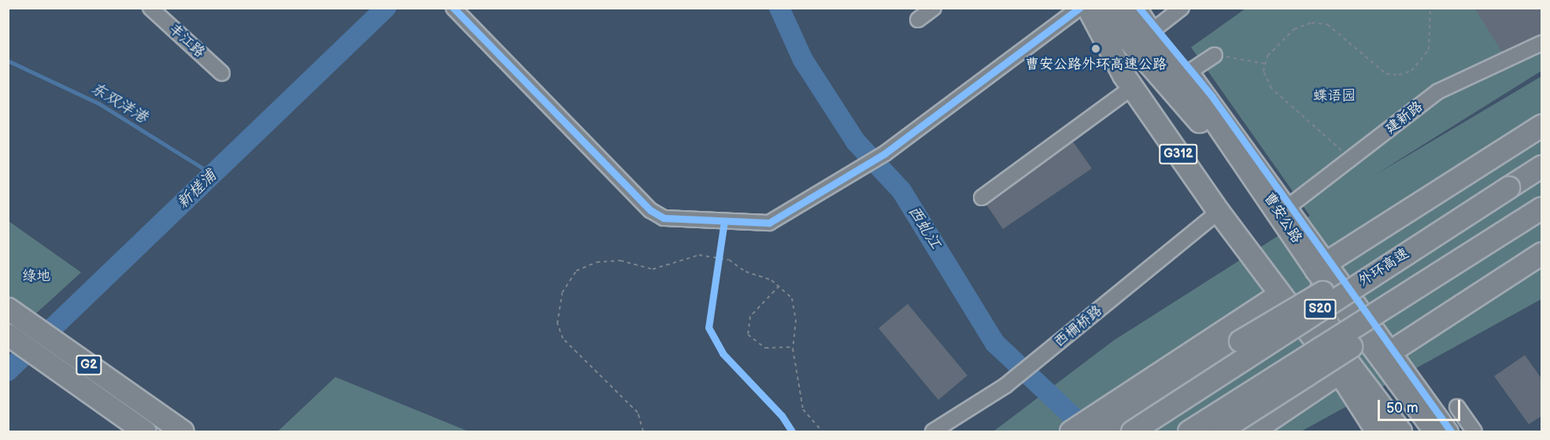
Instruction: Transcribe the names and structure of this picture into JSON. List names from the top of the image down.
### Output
{
  "streets": {
    "highway": [
      "G312",
      "曹安公路",
      "外环高速",
      "S20",
      "G2"
    ],
    "street": ["丰江路", "建新路", "西栅桥路"]
  },
  "crossings": [
    ["建新路", "曹安公路"],
    ["G312", "西栅桥路"]
  ],
  "water": ["东双洋港", "新槎浦", "西虬江"],
  "parks": ["蝶语园", "绿地"],
  "places": ["曹安公路外环高速公路"],
  "scale_bar": "50 m"
}
